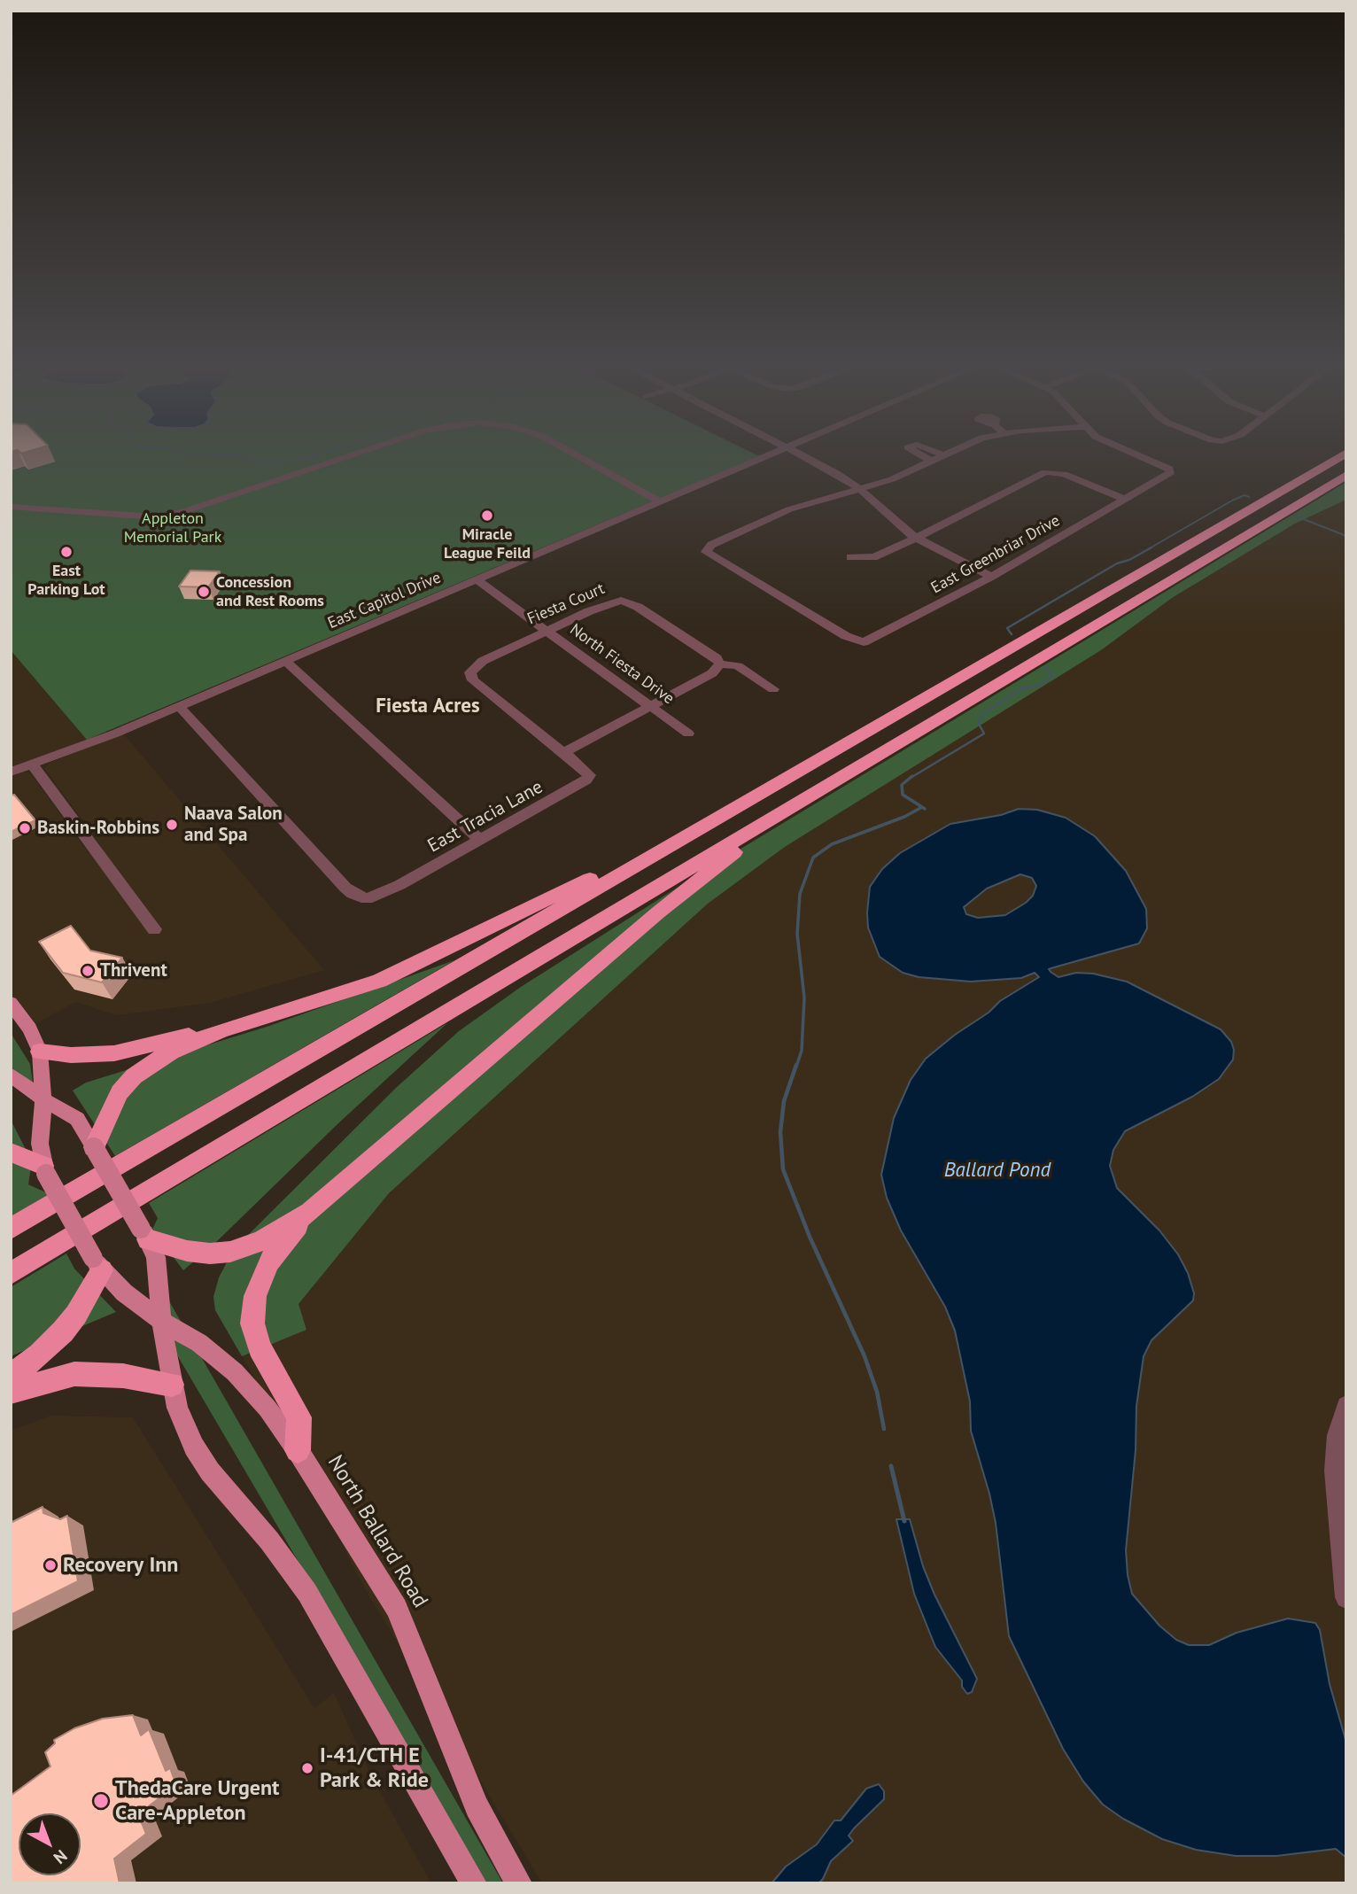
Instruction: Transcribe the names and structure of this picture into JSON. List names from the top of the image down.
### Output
{
  "streets": {
    "main road": ["North Ballard Road"],
    "street": [
      "East Greenbriar Drive",
      "East Capitol Drive",
      "Fiesta Court",
      "North Fiesta Drive",
      "East Tracia Lane"
    ]
  },
  "crossings": [
    ["East Capitol Drive", "North Fiesta Drive"],
    ["East Capitol Drive", "East Tracia Lane"],
    ["Fiesta Court", "North Fiesta Drive"],
    ["Fiesta Court", "East Tracia Lane"]
  ],
  "districts": ["Fiesta Acres"],
  "water": ["Ballard Pond"],
  "parks": ["Appleton Memorial Park"],
  "places": [
    "Miracle League Feild",
    "East Parking Lot",
    "Concession and Rest Rooms",
    "Naava Salon and Spa",
    "Baskin-Robbins",
    "Thrivent",
    "Recovery Inn",
    "I-41/CTH E Park & Ride",
    "ThedaCare Urgent Care-Appleton"
  ],
  "north": "bottom right"
}
